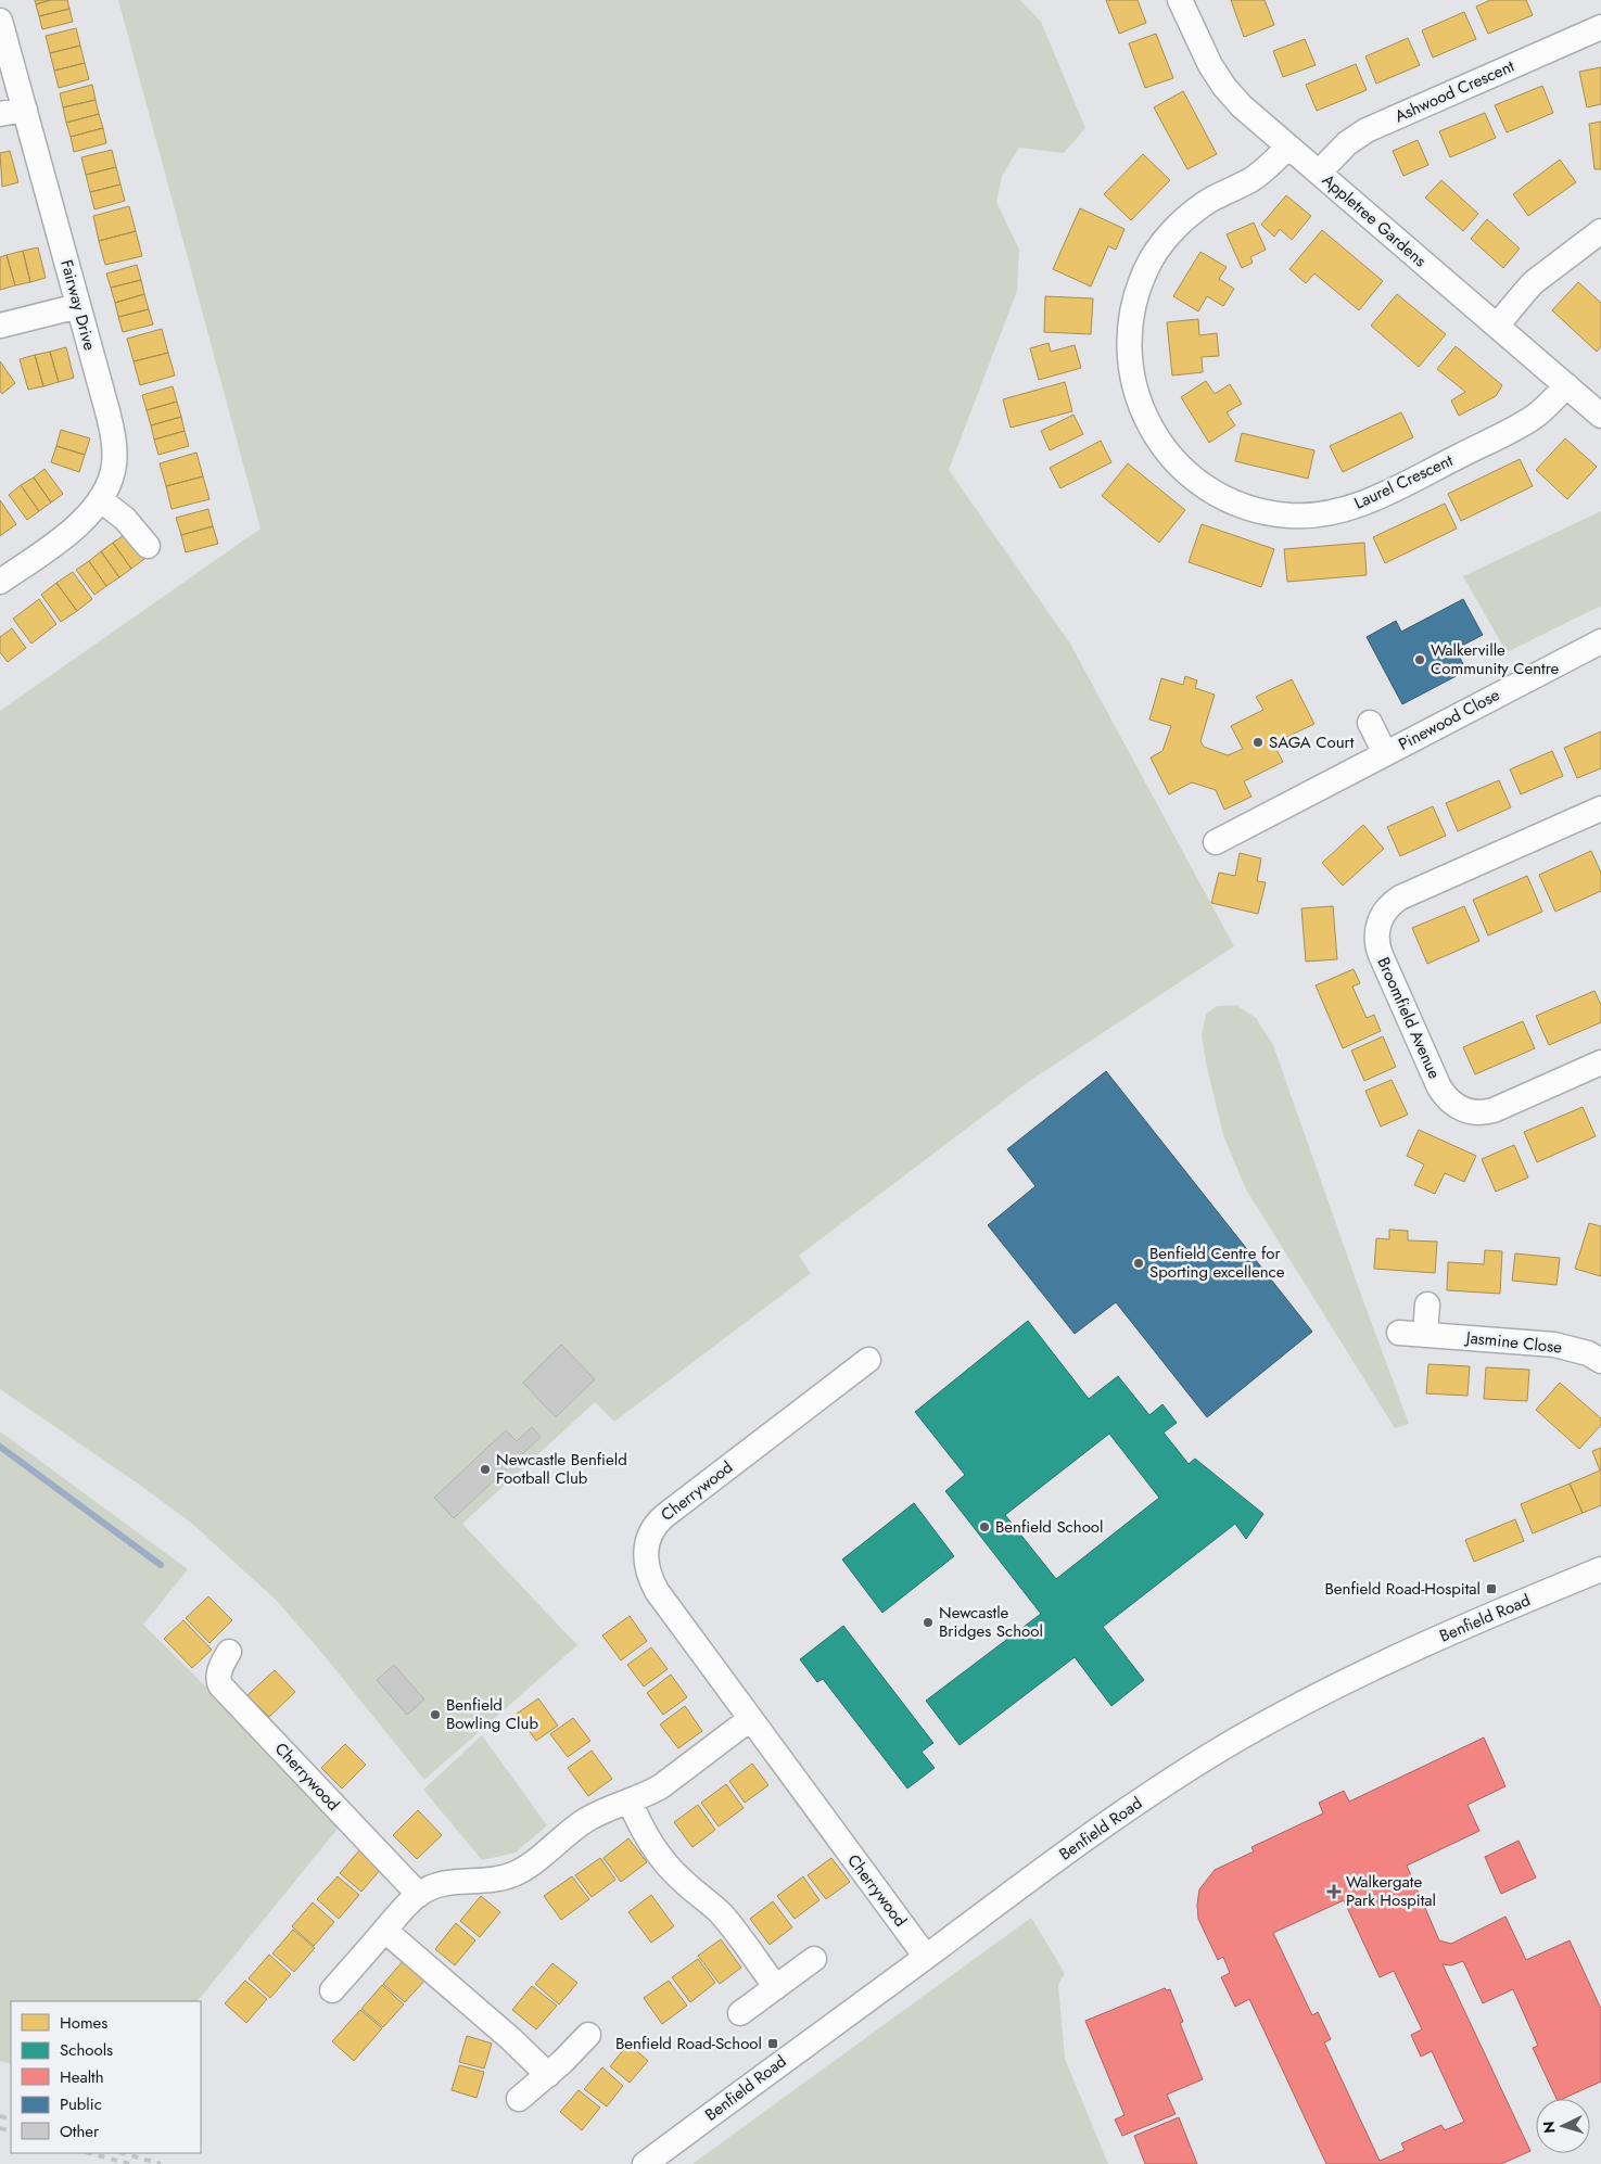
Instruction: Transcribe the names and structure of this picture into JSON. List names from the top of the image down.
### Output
{
  "streets": {
    "street": [
      "Ashwood Crescent",
      "Appletree Gardens",
      "Fairway Drive",
      "Laurel Crescent",
      "Pinewood Close",
      "Broomfield Avenue",
      "Jasmine Close",
      "Cherrywood",
      "Benfield Road"
    ]
  },
  "crossings": [
    ["Ashwood Crescent", "Appletree Gardens"],
    ["Appletree Gardens", "Laurel Crescent"],
    ["Cherrywood", "Benfield Road"]
  ],
  "places": {
    "other": [
      "Walkerville Community Centre",
      "SAGA Court",
      "Benfield Centre for Sporting excellence",
      "Newcastle Benfield Football Club",
      "Benfield School",
      "Newcastle Bridges School",
      "Benfield Bowling Club"
    ],
    "transit": ["Benfield Road-Hospital", "Benfield Road-School"],
    "health": ["Walkergate Park Hospital"]
  },
  "legend": [
    "Homes",
    "Schools",
    "Health",
    "Public",
    "Other"
  ],
  "north": "left"
}
